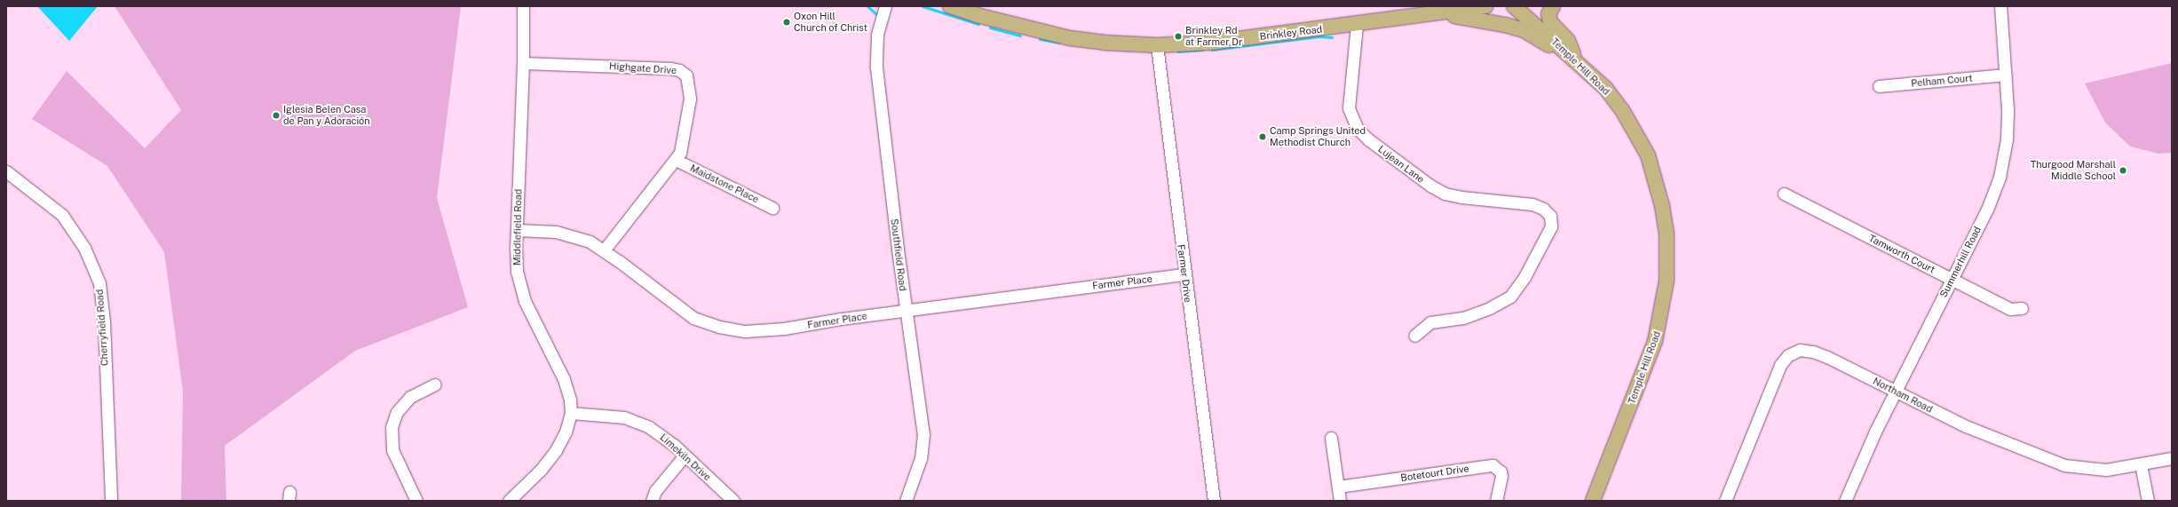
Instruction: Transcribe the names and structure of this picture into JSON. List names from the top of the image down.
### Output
{
  "streets": {
    "main road": ["Brinkley Road", "Temple Hill Road"],
    "street": [
      "Highgate Drive",
      "Pelham Court",
      "Lujean Lane",
      "Maidstone Place",
      "Middlefield Road",
      "Tamworth Court",
      "Southfield Road",
      "Summerhill Road",
      "Farmer Drive",
      "Farmer Place",
      "Cherryfield Road",
      "Northam Road",
      "Limekiln Drive",
      "Botetourt Drive"
    ]
  },
  "crossings": [
    ["Brinkley Road", "Lujean Lane"],
    ["Brinkley Road", "Farmer Drive"],
    ["Highgate Drive", "Maidstone Place"],
    ["Highgate Drive", "Middlefield Road"],
    ["Highgate Drive", "Farmer Place"],
    ["Pelham Court", "Summerhill Road"],
    ["Middlefield Road", "Farmer Place"],
    ["Middlefield Road", "Limekiln Drive"],
    ["Tamworth Court", "Summerhill Road"],
    ["Southfield Road", "Farmer Place"],
    ["Summerhill Road", "Northam Road"],
    ["Farmer Drive", "Farmer Place"]
  ],
  "places": [
    "Oxon Hill Church of Christ",
    "Brinkley Rd at Farmer Dr",
    "Iglesia Belen Casa de Pan y Adoración",
    "Camp Springs United Methodist Church",
    "Thurgood Marshall Middle School"
  ]
}
